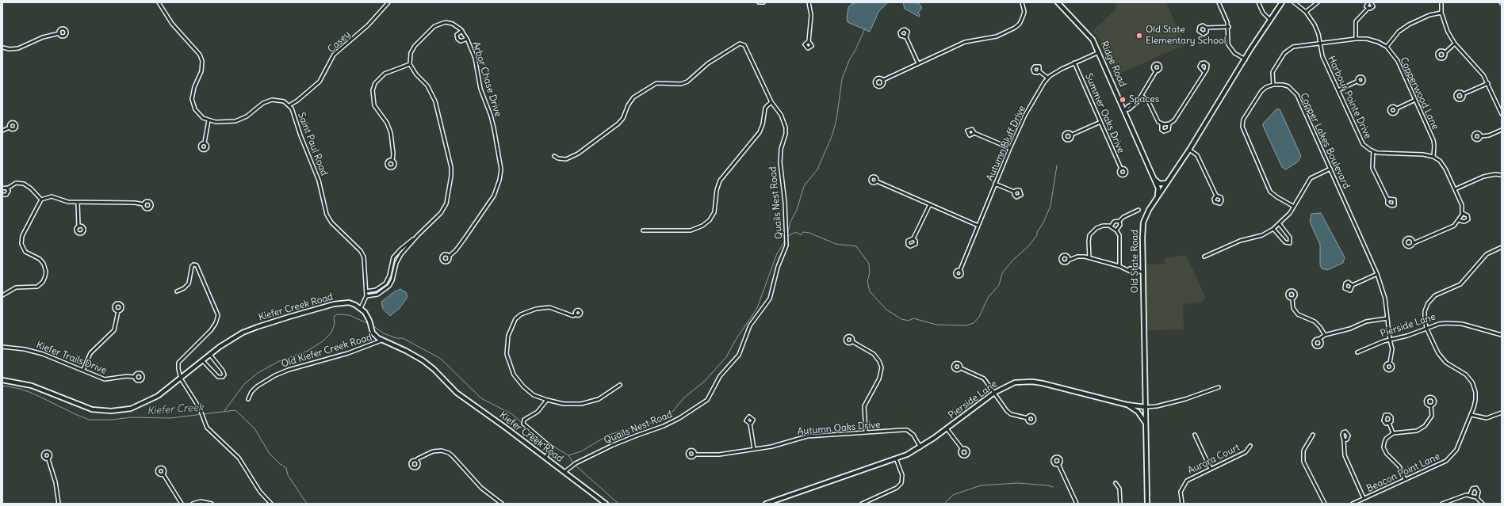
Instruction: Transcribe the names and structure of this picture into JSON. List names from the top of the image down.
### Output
{
  "streets": {
    "street": [
      "Casey",
      "Ridge Road",
      "Arbor Chase Drive",
      "Copperwood Lane",
      "Harbour Pointe Drive",
      "Summer Oaks Drive",
      "Copper Lakes Boulevard",
      "Autumn Bluff Drive",
      "Saint Paul Road",
      "Quails Nest Road",
      "Old State Road",
      "Kiefer Creek Road",
      "Pierside Lane",
      "Old Kiefer Creek Road",
      "Kiefer Trails Drive",
      "Autumn Oaks Drive",
      "Aurora Court",
      "Beacon Point Lane"
    ]
  },
  "crossings": [
    ["Casey", "Saint Paul Road"],
    ["Ridge Road", "Autumn Bluff Drive"],
    ["Ridge Road", "Old State Road"],
    ["Copperwood Lane", "Harbour Pointe Drive"],
    ["Copperwood Lane", "Copper Lakes Boulevard"],
    ["Summer Oaks Drive", "Autumn Bluff Drive"],
    ["Copper Lakes Boulevard", "Pierside Lane"],
    ["Saint Paul Road", "Kiefer Creek Road"],
    ["Quails Nest Road", "Kiefer Creek Road"],
    ["Old State Road", "Pierside Lane"],
    ["Kiefer Creek Road", "Old Kiefer Creek Road"],
    ["Pierside Lane", "Autumn Oaks Drive"],
    ["Pierside Lane", "Beacon Point Lane"]
  ],
  "water": ["Kiefer Creek"],
  "places": ["Old State Elementary School", "Spaces"]
}
